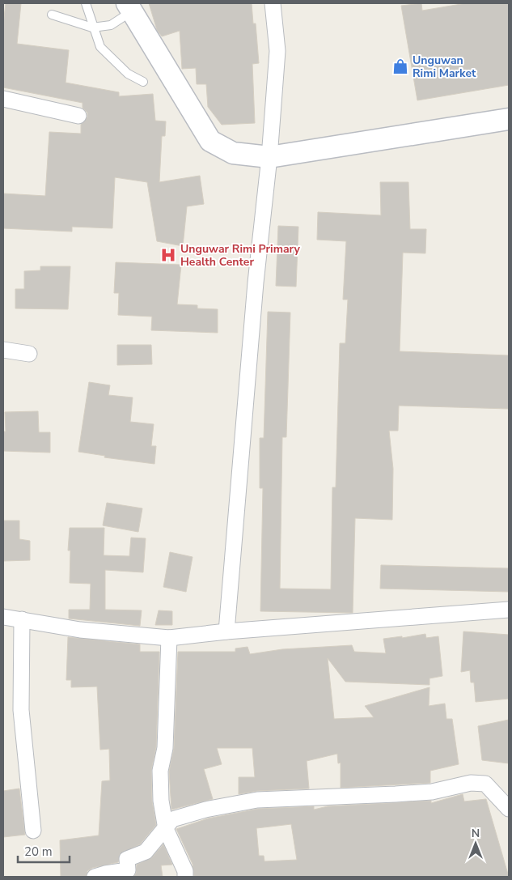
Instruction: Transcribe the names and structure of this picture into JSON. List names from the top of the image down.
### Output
{
  "places": {
    "shop": ["Unguwan Rimi Market"],
    "hospital": ["Unguwar Rimi Primary Health Center"]
  },
  "scale_bar": "20 m",
  "north": "top"
}
